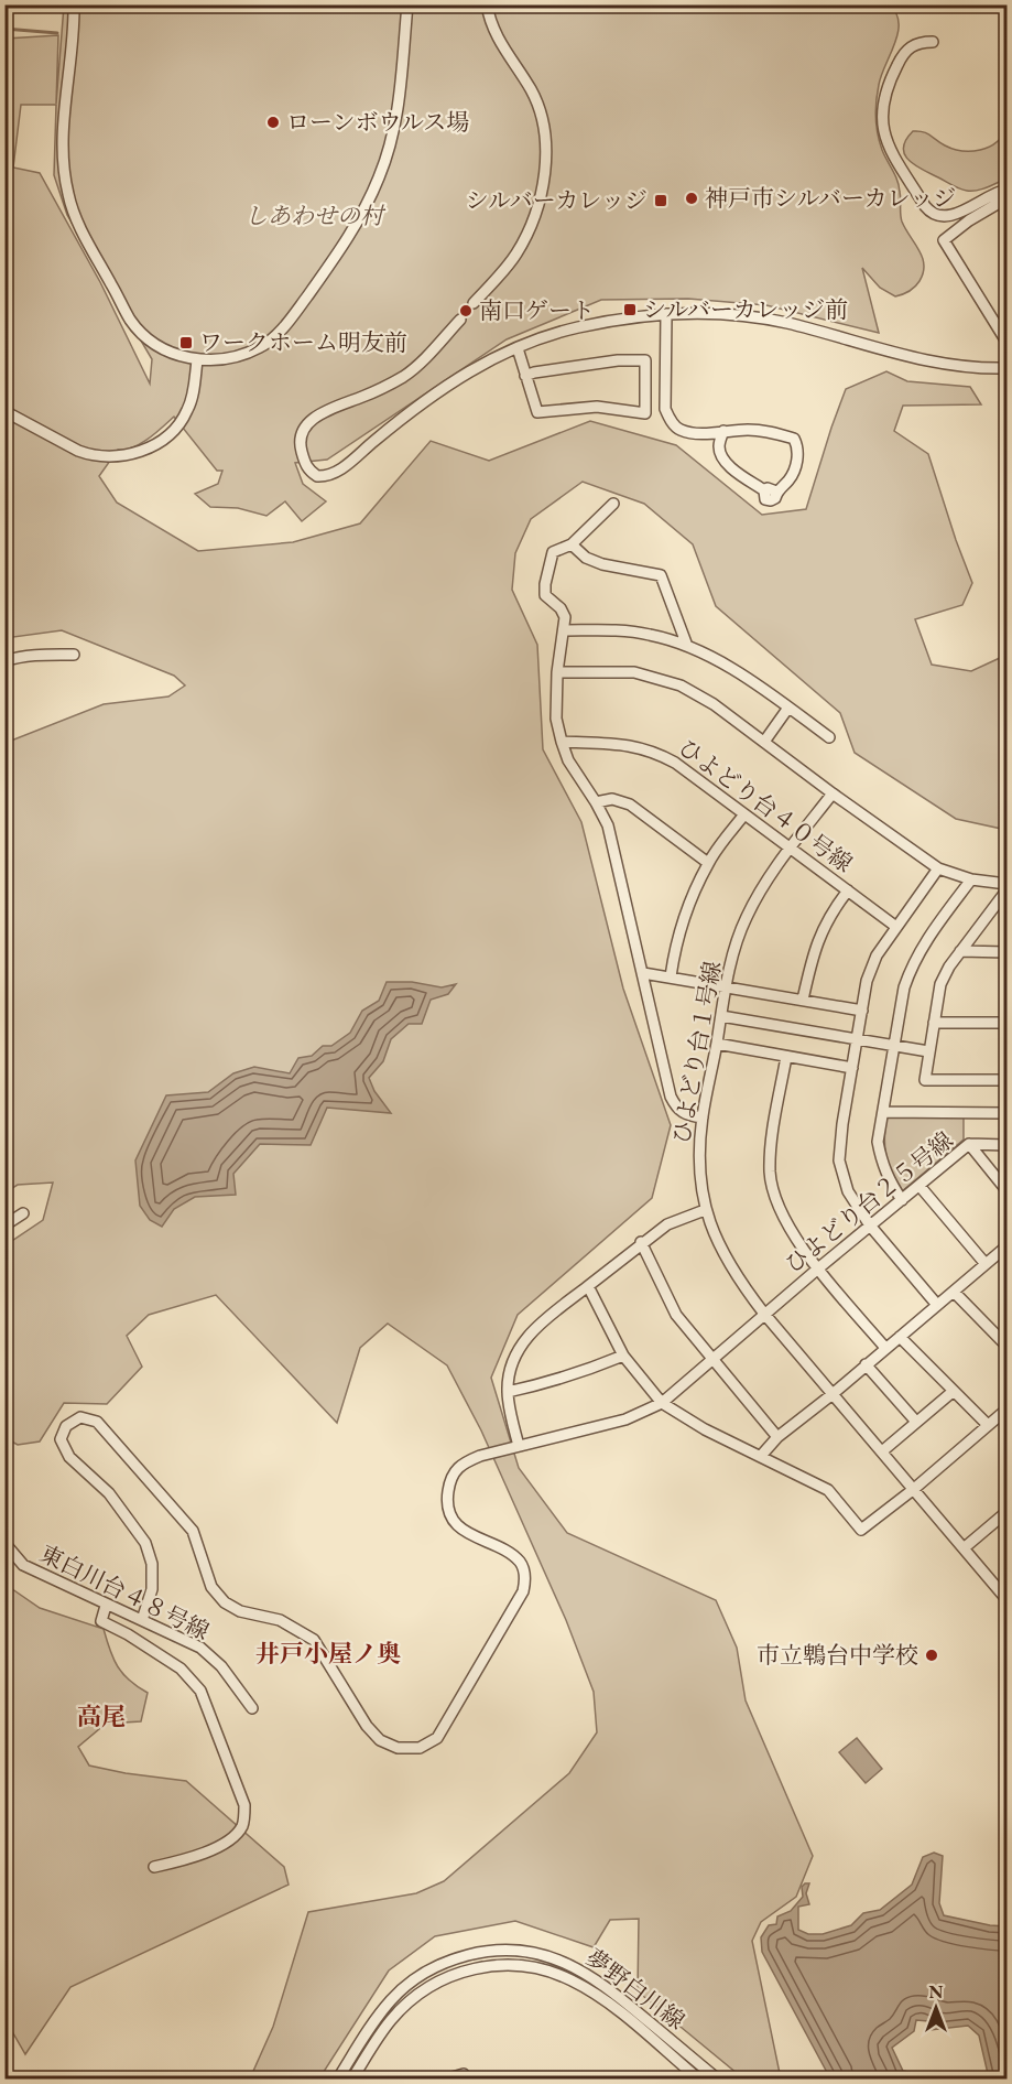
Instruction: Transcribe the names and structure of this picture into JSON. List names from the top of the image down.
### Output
{
  "streets": {
    "street": [
      "ひよどり台４０号線",
      "ひよどり台１号線",
      "ひよどり台２５号線",
      "東白川台４８号線",
      "夢野白川線"
    ]
  },
  "crossings": [
    ["ひよどり台４０号線", "ひよどり台１号線"],
    ["ひよどり台１号線", "ひよどり台２５号線"],
    ["ひよどり台２５号線", "東白川台４８号線"]
  ],
  "districts": ["井戸小屋ノ奥", "高尾"],
  "parks": ["しあわせの村"],
  "places": {
    "other": [
      "ローンボウルス場",
      "神戸市シルバーカレッジ",
      "南口ゲート",
      "市立鵯台中学校"
    ],
    "transit": ["シルバーカレッジ", "シルバーカレッジ前", "ワークホーム明友前"]
  },
  "north": "top"
}
